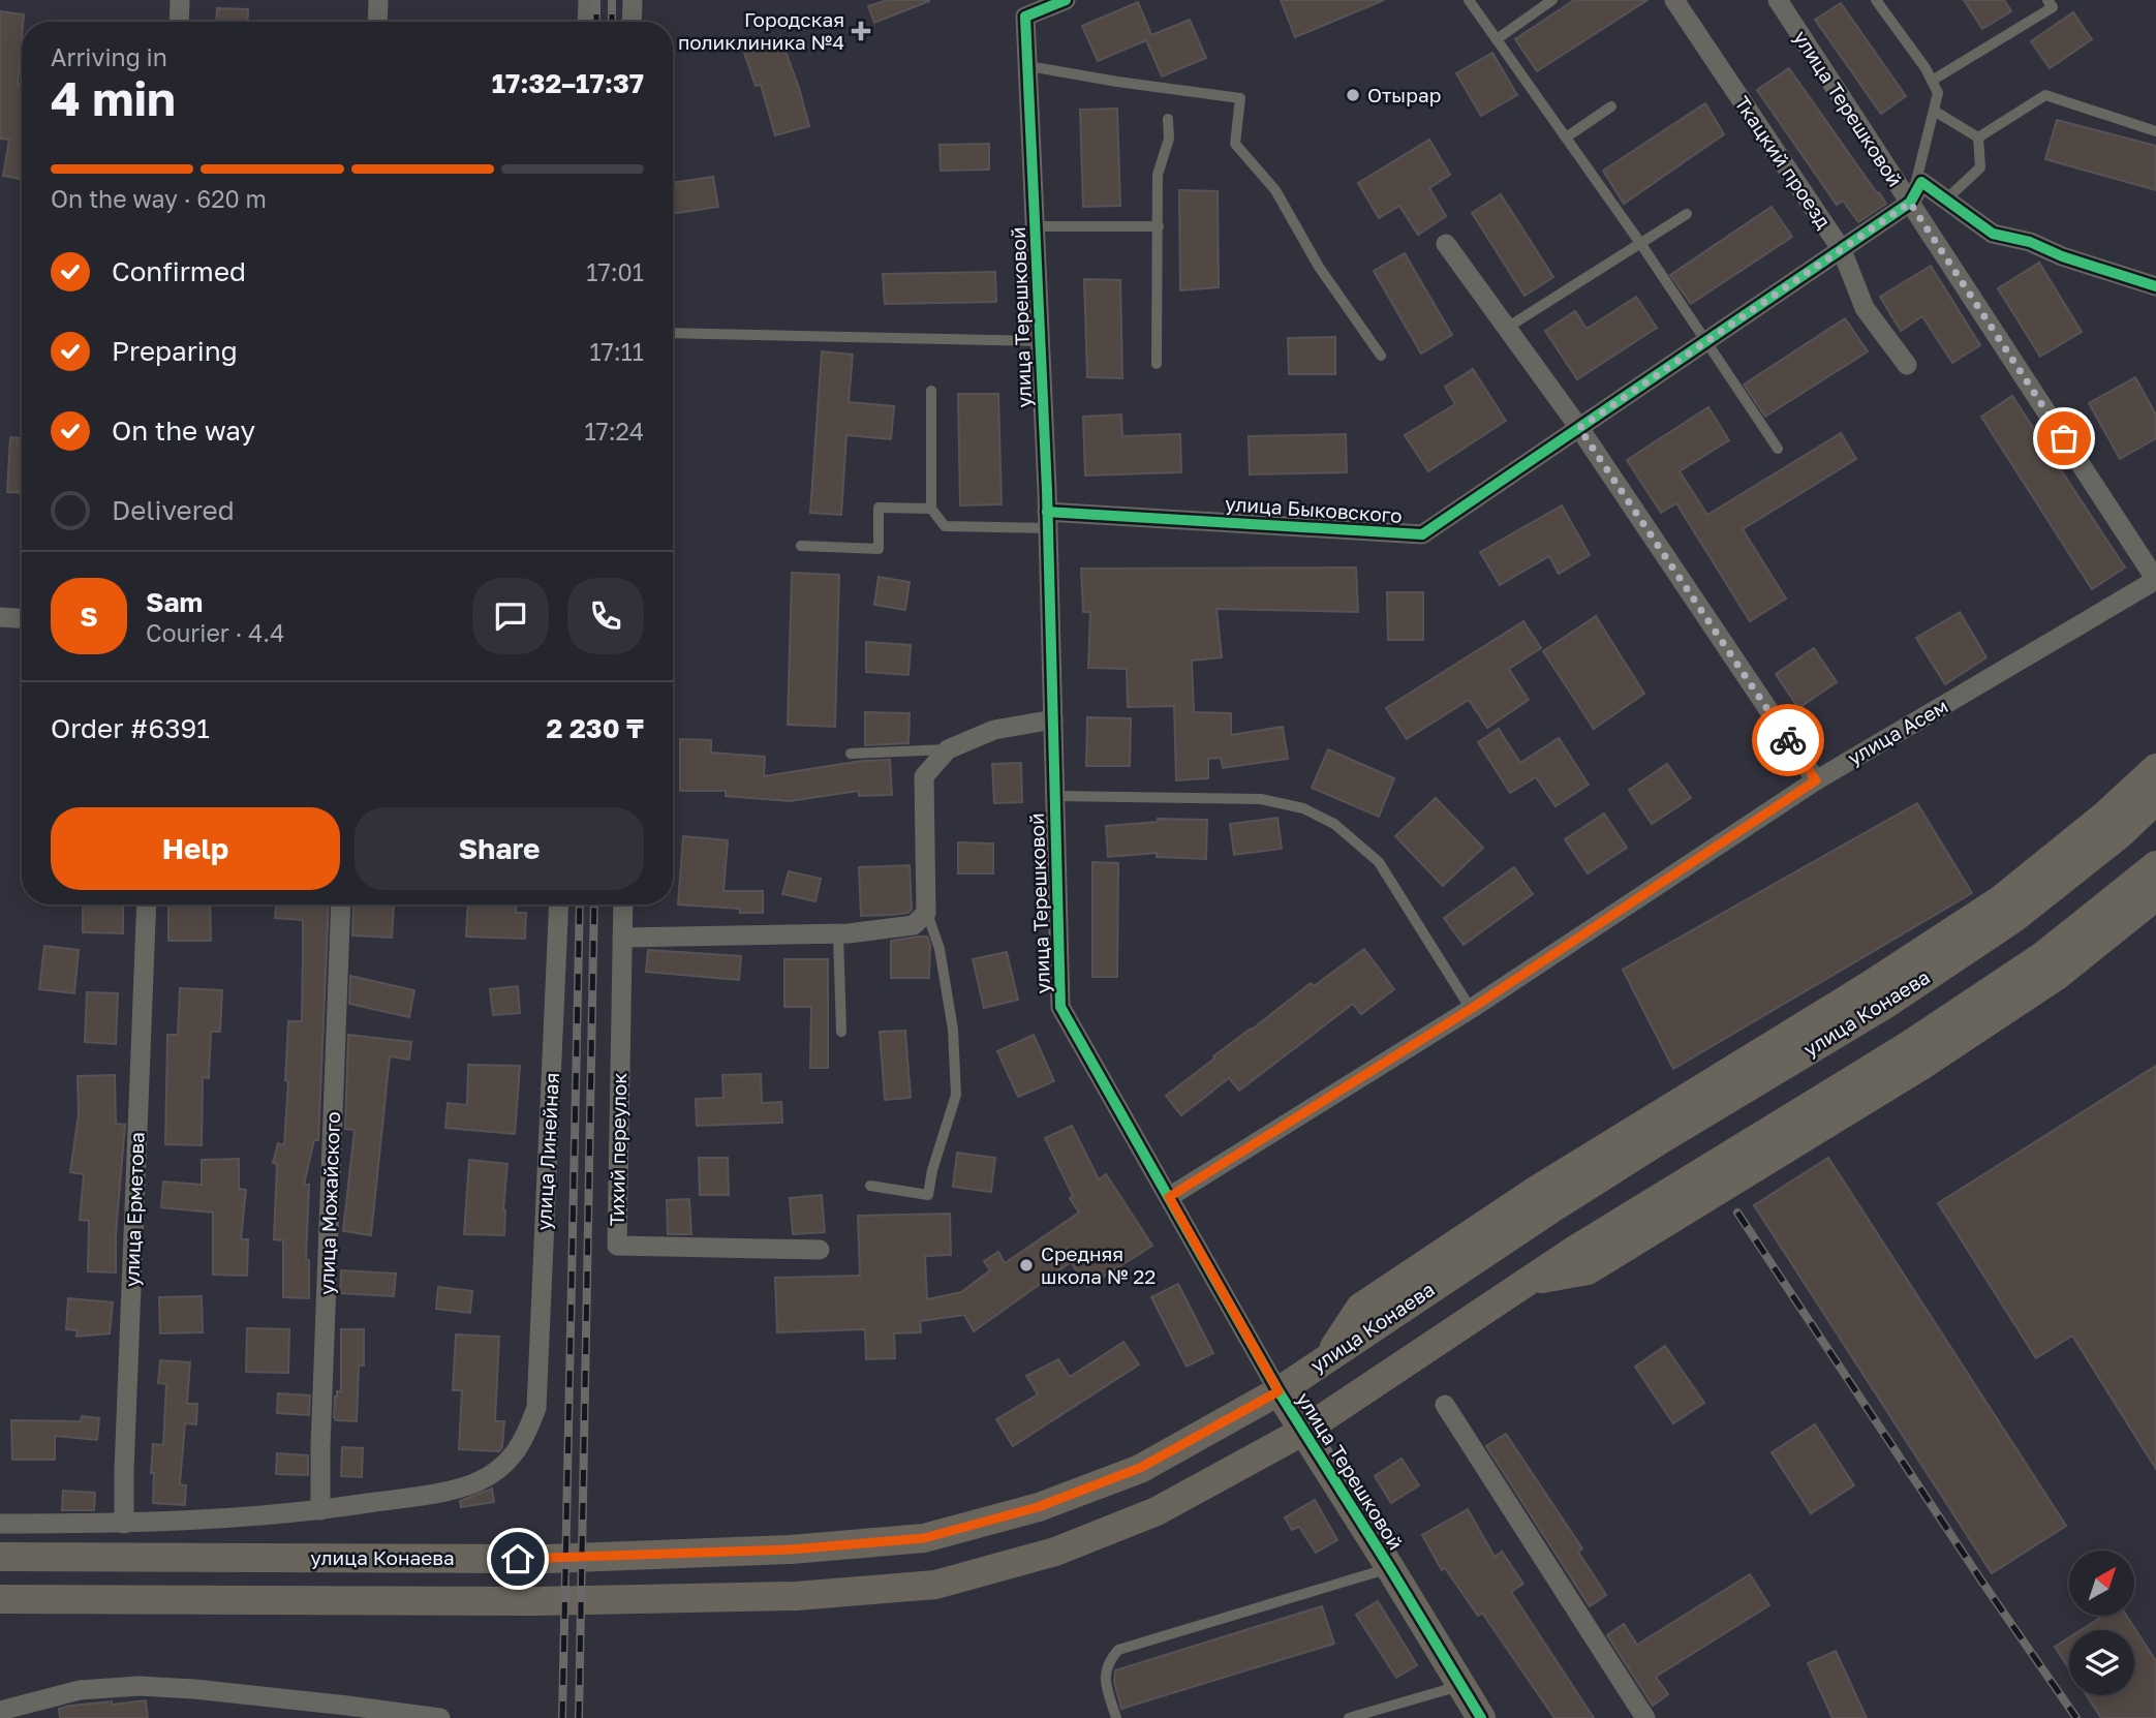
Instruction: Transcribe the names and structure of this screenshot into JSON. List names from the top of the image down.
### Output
{
  "streets": {
    "main road": ["улица Терешковой", "улица Конаева"],
    "street": [
      "Ткацкий проезд",
      "улица Быковского",
      "улица Асем",
      "Тихий переулок",
      "улица Линейная",
      "улица Можайского",
      "улица Ерметова"
    ]
  },
  "crossings": [
    ["улица Терешковой", "улица Быковского"],
    ["улица Терешковой", "улица Асем"],
    ["улица Терешковой", "улица Конаева"],
    ["Ткацкий проезд", "улица Быковского"],
    ["улица Линейная", "улица Можайского"],
    ["улица Линейная", "улица Ерметова"]
  ],
  "places": {
    "health": ["Городская поликлиника №4"],
    "other": ["Отырар", "Средняя школа № 22"]
  },
  "north": "top right",
  "page": {
    "heading": ["4 min", "Arriving in", "17:32–17:37"],
    "panel": [
      "Sam",
      "Courier · 4.4",
      "Order #6391",
      "2 230 ₸"
    ],
    "bar": "On the way · 620 m",
    "list": [
      ["Confirmed", "17:01"],
      ["Preparing", "17:11"],
      ["On the way", "17:24"],
      "Delivered"
    ],
    "round": "S",
    "buttons": ["Help", "Share"]
  }
}
